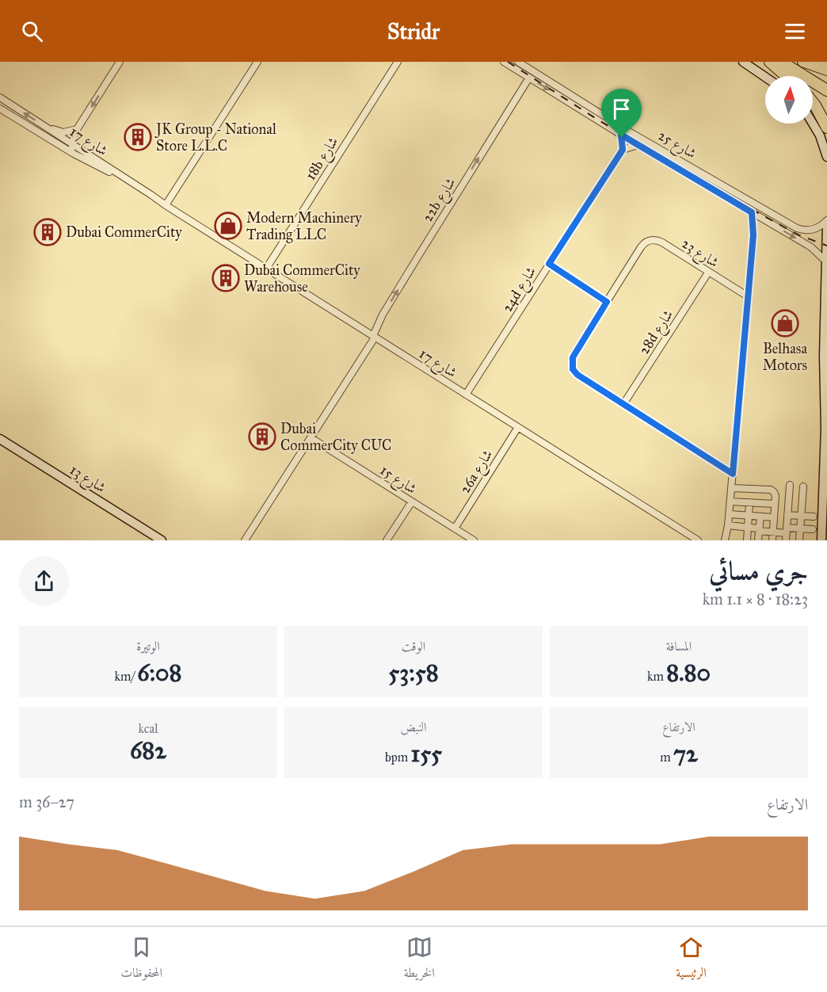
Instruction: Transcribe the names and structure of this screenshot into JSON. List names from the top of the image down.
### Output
{
  "streets": {
    "street": [
      "شارع 17",
      "شارع 25",
      "18b شارع",
      "22b شارع",
      "شارع 23",
      "24d شارع",
      "28d شارع",
      "26a شارع",
      "شارع 13",
      "شارع 15"
    ]
  },
  "crossings": [
    ["شارع 17", "18b شارع"],
    ["شارع 17", "22b شارع"],
    ["شارع 17", "24d شارع"],
    ["شارع 17", "26a شارع"],
    ["شارع 25", "22b شارع"],
    ["22b شارع", "شارع 15"],
    ["شارع 23", "28d شارع"],
    ["26a شارع", "شارع 15"]
  ],
  "one_way": ["22b شارع"],
  "places": {
    "building": [
      "JK Group - National Store L.L.C",
      "Dubai CommerCity",
      "Dubai CommerCity Warehouse",
      "Dubai CommerCity CUC"
    ],
    "shop": ["Modern Machinery Trading LLC", "Belhasa Motors"]
  },
  "north": "top",
  "page": {
    "header": "Stridr",
    "heading": ["جري مسائي", "18:23 · 8 × 1.1 km"],
    "stats": [
      ["المسافة", "8.80 km"],
      ["الوقت", "53:58"],
      ["الوتيرة", "6:08 /km"],
      ["الارتفاع", "72 m"],
      ["النبض", "155 bpm"],
      ["kcal", "682"]
    ],
    "chart": ["الارتفاع", "27–36 m"],
    "tabs": ["الرئيسية", "الخريطة", "المحفوظات"]
  }
}
